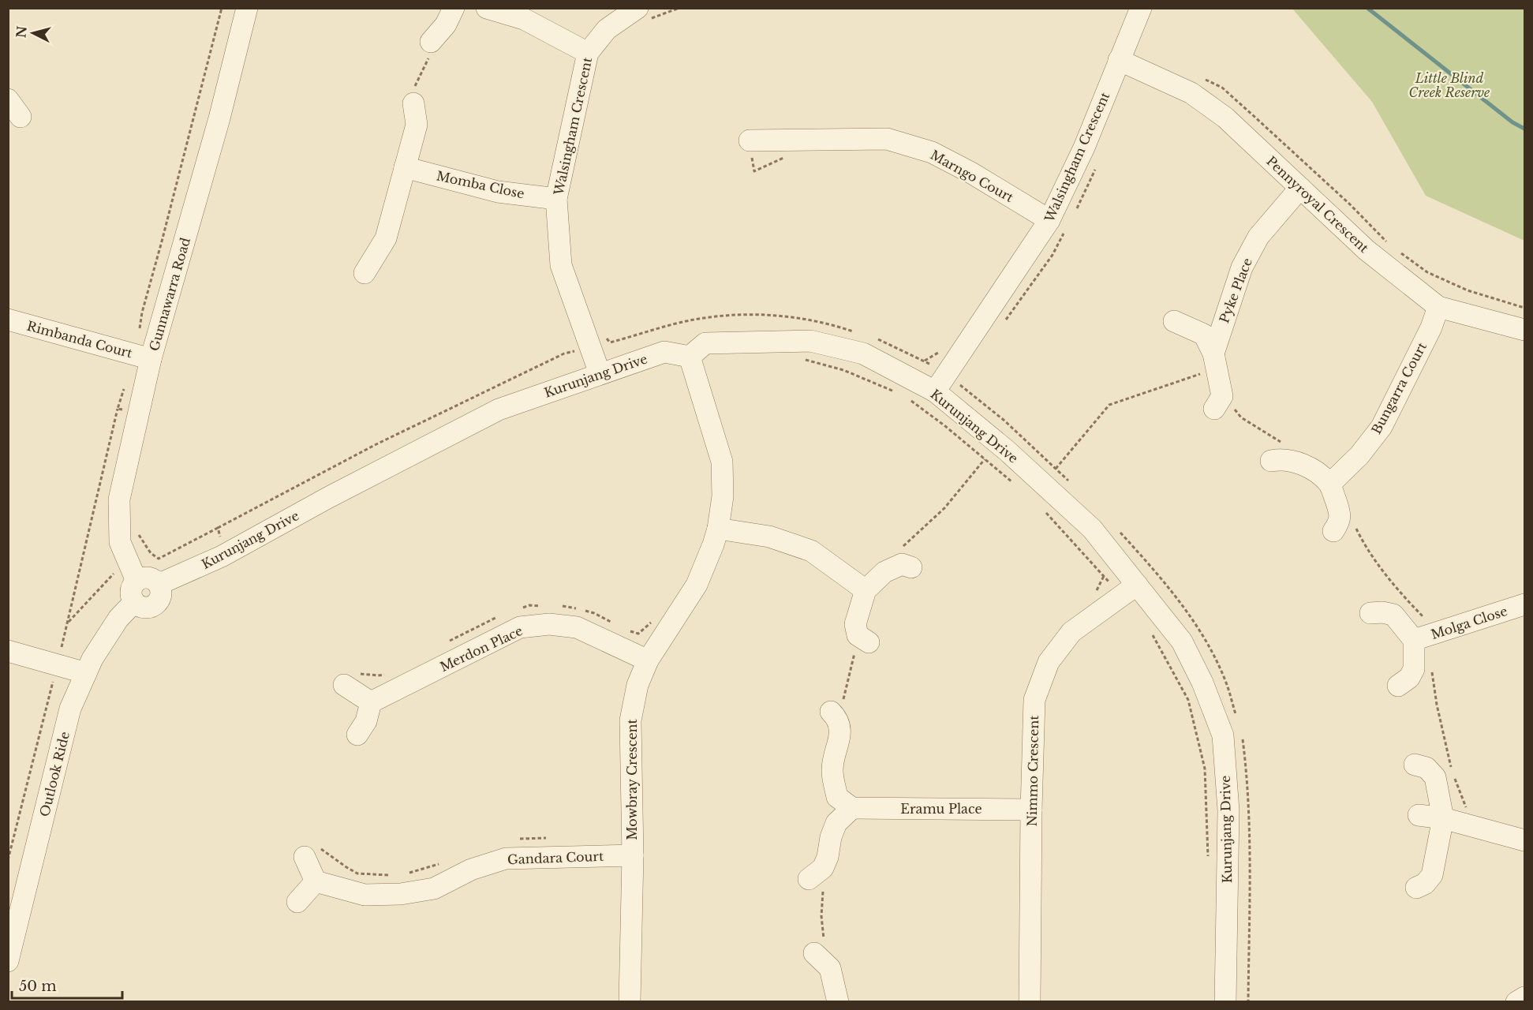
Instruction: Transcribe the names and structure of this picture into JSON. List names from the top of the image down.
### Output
{
  "streets": {
    "street": [
      "Walsingham Crescent",
      "Marngo Court",
      "Momba Close",
      "Pennyroyal Crescent",
      "Pyke Place",
      "Gunnawarra Road",
      "Rimbanda Court",
      "Kurunjang Drive",
      "Bungarra Court",
      "Molga Close",
      "Merdon Place",
      "Nimmo Crescent",
      "Outlook Ride",
      "Mowbray Crescent",
      "Eramu Place",
      "Gandara Court"
    ]
  },
  "crossings": [
    ["Walsingham Crescent", "Marngo Court"],
    ["Walsingham Crescent", "Momba Close"],
    ["Walsingham Crescent", "Pennyroyal Crescent"],
    ["Walsingham Crescent", "Kurunjang Drive"],
    ["Pennyroyal Crescent", "Pyke Place"],
    ["Pennyroyal Crescent", "Bungarra Court"],
    ["Gunnawarra Road", "Rimbanda Court"],
    ["Gunnawarra Road", "Kurunjang Drive"],
    ["Gunnawarra Road", "Outlook Ride"],
    ["Kurunjang Drive", "Nimmo Crescent"],
    ["Kurunjang Drive", "Outlook Ride"],
    ["Kurunjang Drive", "Mowbray Crescent"],
    ["Merdon Place", "Mowbray Crescent"],
    ["Nimmo Crescent", "Eramu Place"],
    ["Mowbray Crescent", "Gandara Court"]
  ],
  "parks": ["Little Blind Creek Reserve"],
  "scale_bar": "50 m",
  "north": "left"
}
